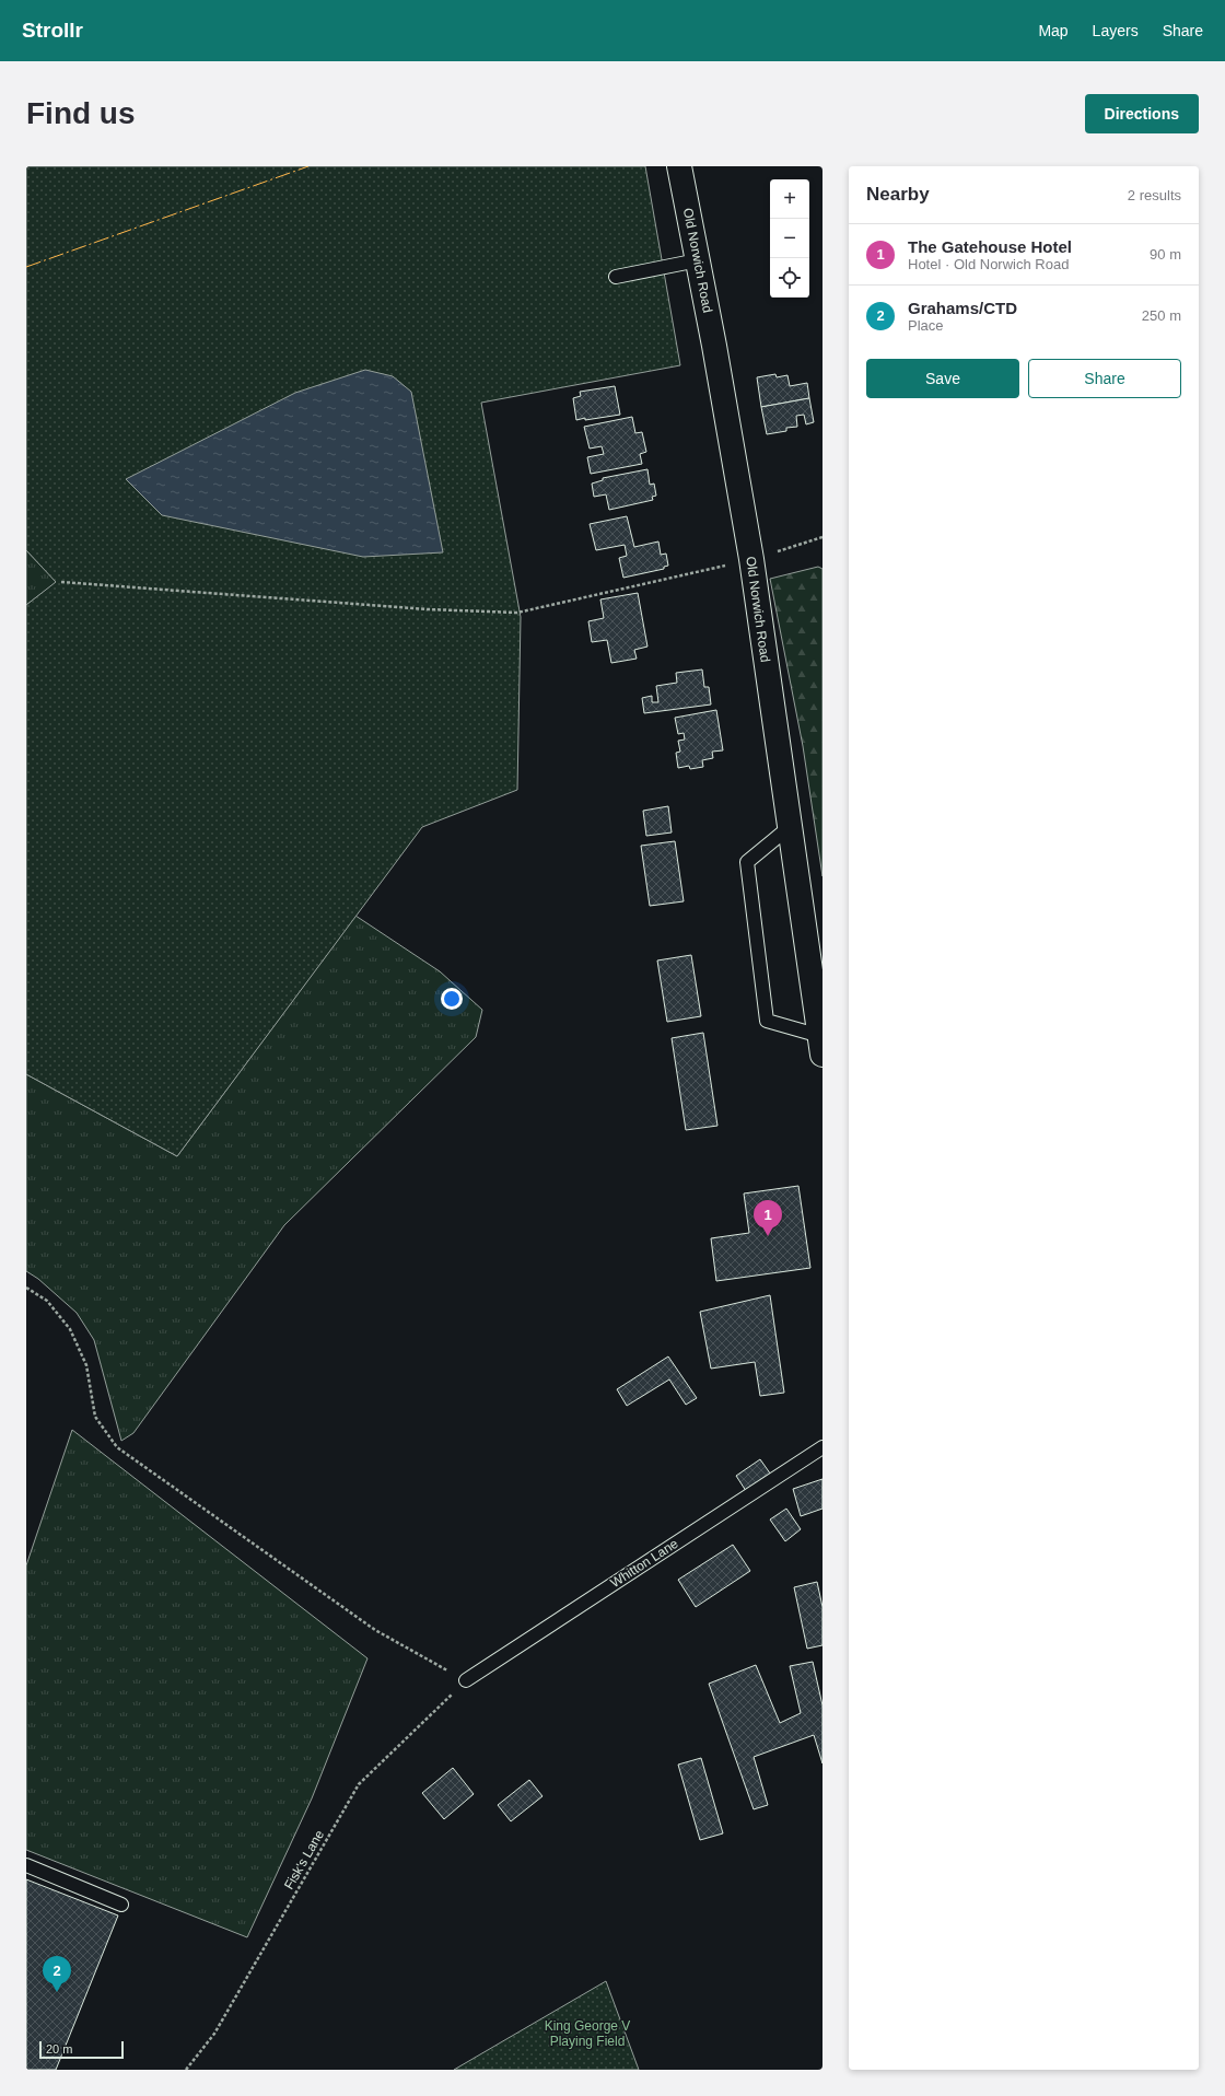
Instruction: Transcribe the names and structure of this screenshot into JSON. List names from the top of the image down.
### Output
{
  "streets": {
    "street": ["Old Norwich Road"],
    "lane": ["Whitton Lane"],
    "path": ["Fisk's Lane"]
  },
  "crossings": [
    ["Whitton Lane", "Fisk's Lane"]
  ],
  "parks": ["King George V Playing Field"],
  "scale_bar": "20 m",
  "page": {
    "header": "Strollr",
    "nav": ["Map", "Layers", "Share"],
    "buttons": [
      "Directions",
      ["Save", "Share"]
    ],
    "title": "Find us",
    "heading": ["Nearby", "2 results"],
    "map_buttons": ["+", "−"],
    "list": [
      {
        "mark": "1",
        "name": "The Gatehouse Hotel",
        "note": "Hotel · Old Norwich Road",
        "value": "90 m"
      },
      {
        "mark": "2",
        "name": "Grahams/CTD",
        "note": "Place",
        "value": "250 m"
      }
    ],
    "pins": ["1", "2"],
    "scale": "20 m"
  }
}
